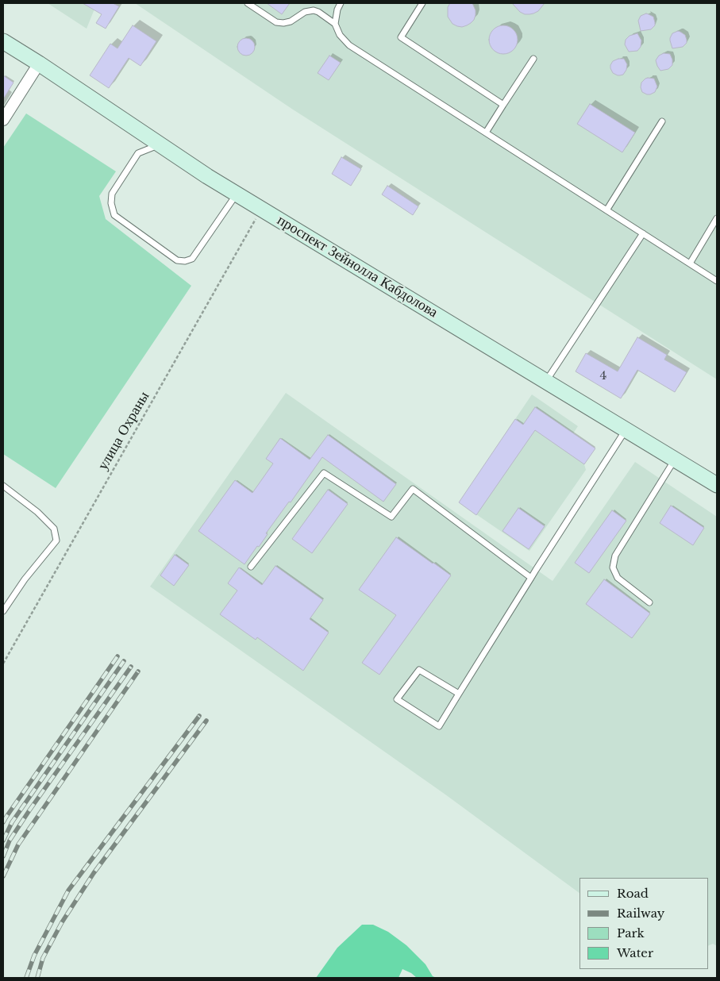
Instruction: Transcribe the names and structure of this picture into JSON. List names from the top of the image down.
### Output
{
  "streets": {
    "main road": ["проспект Зейнолла Кабдолова"],
    "path": ["улица Охраны"]
  },
  "crossings": [
    ["проспект Зейнолла Кабдолова", "улица Охраны"]
  ],
  "house_numbers": ["4"],
  "legend": [
    "Road",
    "Railway",
    "Park",
    "Water"
  ]
}
